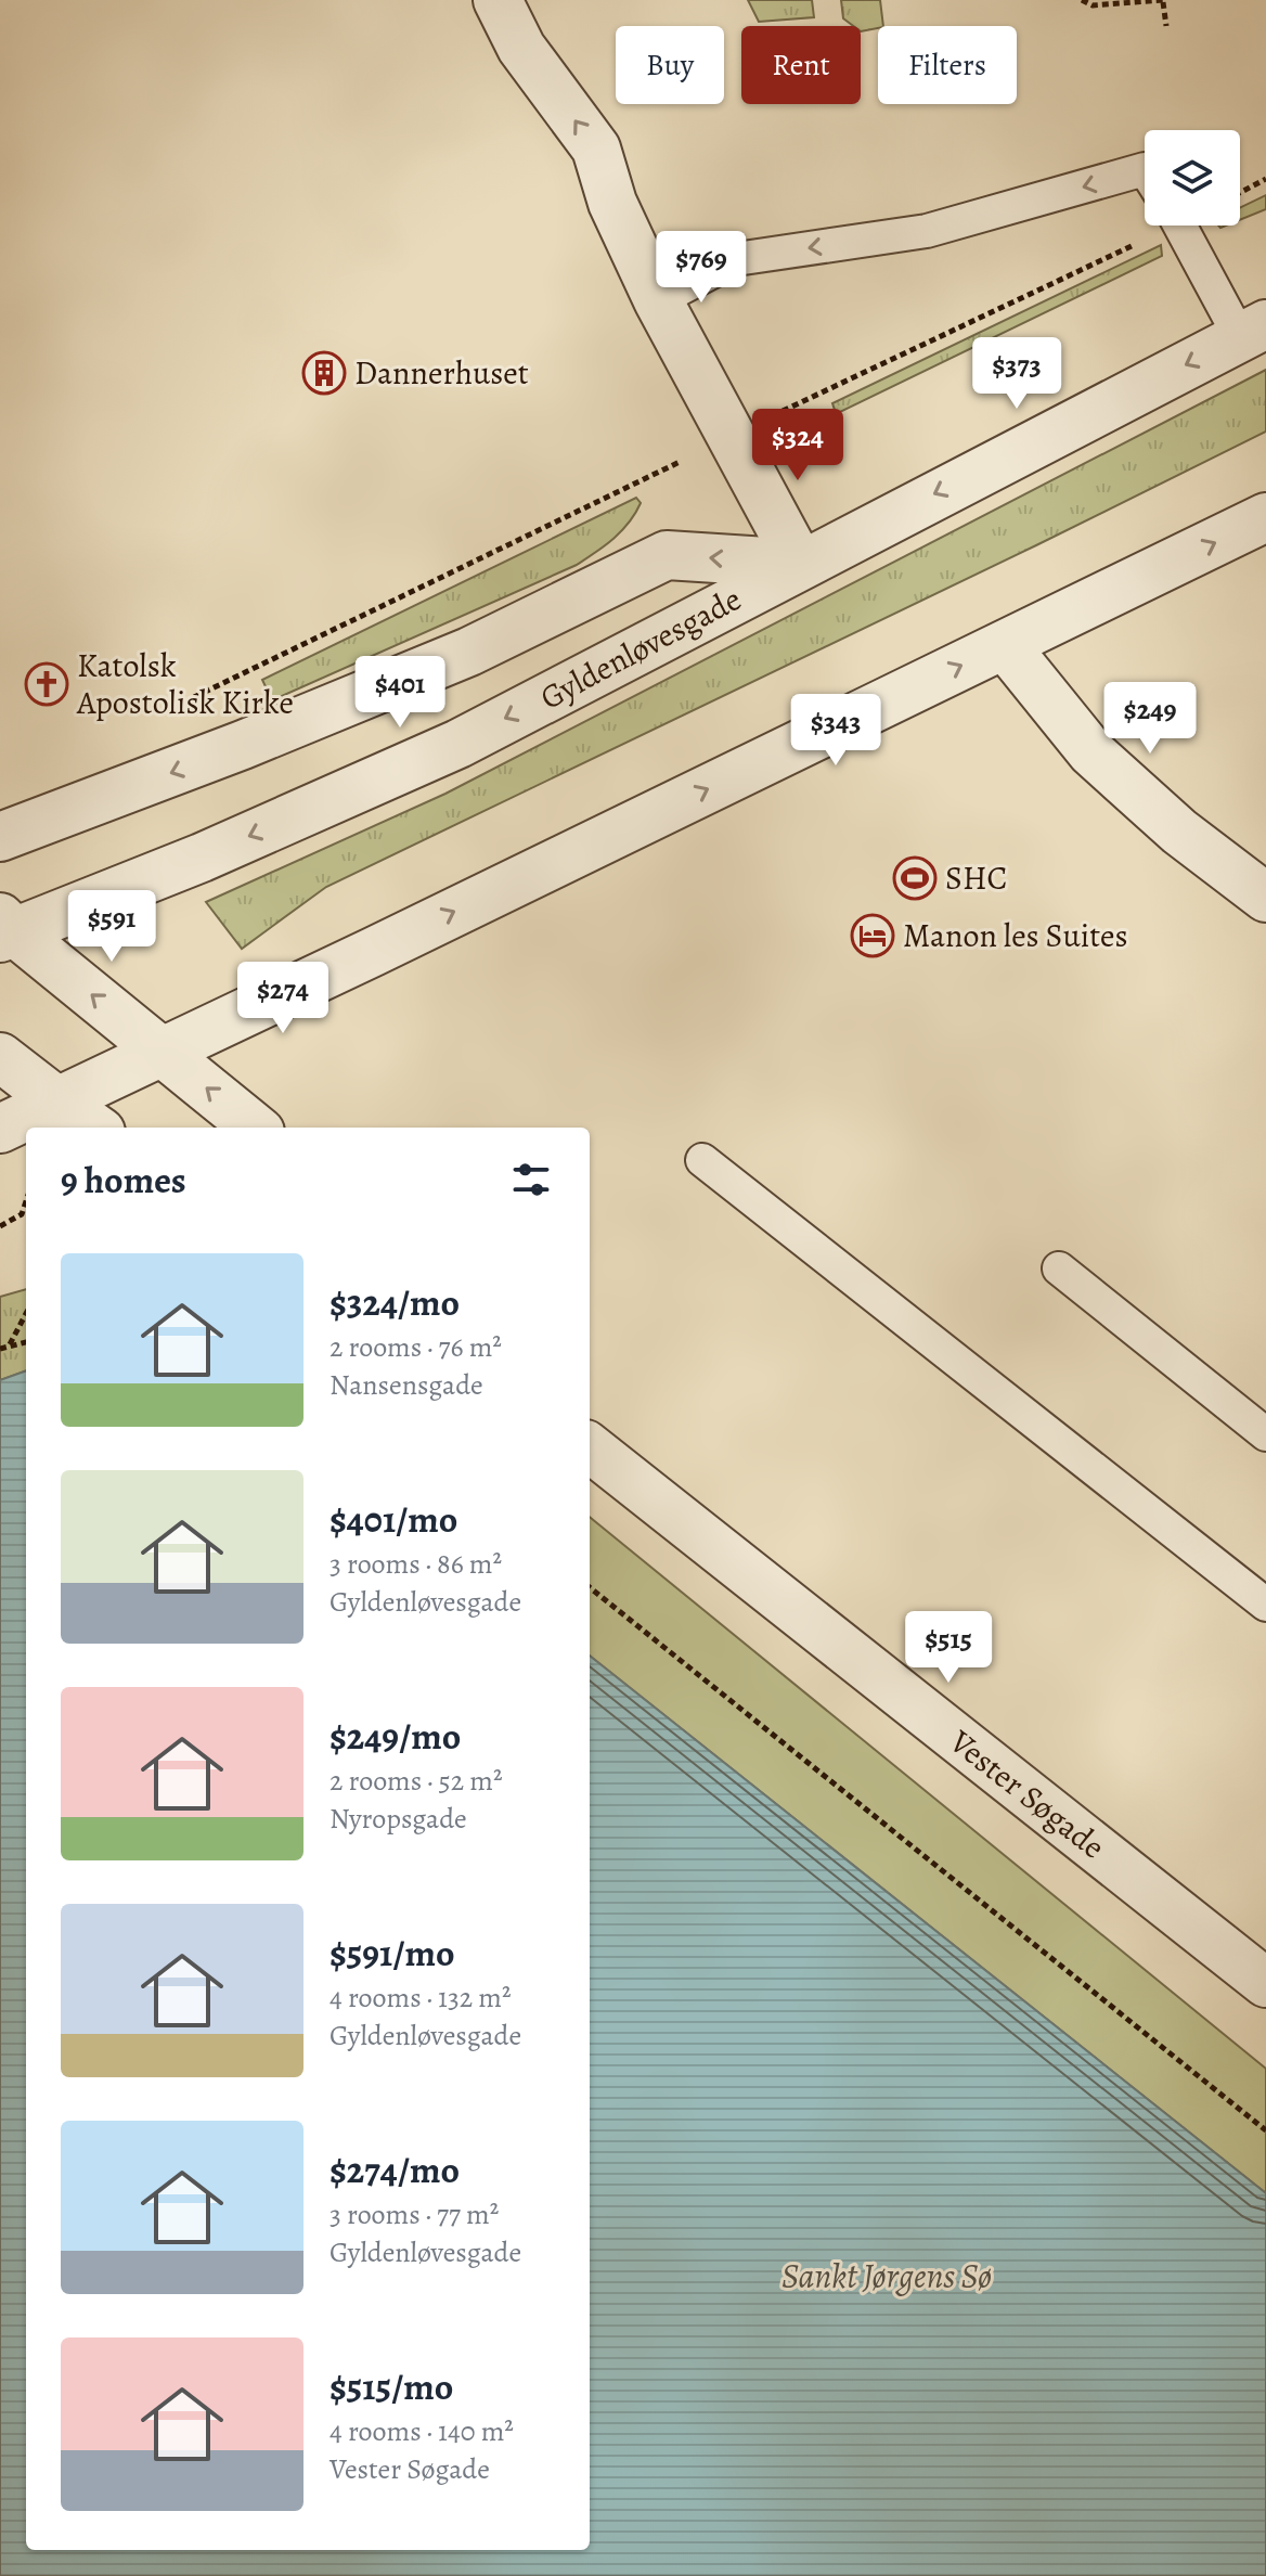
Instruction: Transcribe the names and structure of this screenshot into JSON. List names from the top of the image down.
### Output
{
  "streets": {
    "street": ["Gyldenløvesgade", "Vester Søgade"]
  },
  "water": ["Sankt Jørgens Sø"],
  "places": {
    "building": ["Dannerhuset"],
    "church": ["Katolsk Apostolisk Kirke"],
    "sports": ["SHC"],
    "hotel": ["Manon les Suites"]
  },
  "page": {
    "chip": ["Buy", "Rent", "Filters"],
    "price": [
      "$769",
      "$373",
      "$324",
      "$401",
      "$249",
      "$343",
      "$591",
      "$274",
      "$515"
    ],
    "heading": "9 homes",
    "list": [
      {
        "name": "$324/mo",
        "note": "2 rooms · 76 m² · Nansensgade"
      },
      {
        "name": "$401/mo",
        "note": "3 rooms · 86 m² · Gyldenløvesgade"
      },
      {
        "name": "$249/mo",
        "note": "2 rooms · 52 m² · Nyropsgade"
      },
      {
        "name": "$591/mo",
        "note": "4 rooms · 132 m² · Gyldenløvesgade"
      },
      {
        "name": "$274/mo",
        "note": "3 rooms · 77 m² · Gyldenløvesgade"
      },
      {
        "name": "$515/mo",
        "note": "4 rooms · 140 m² · Vester Søgade"
      }
    ]
  }
}
